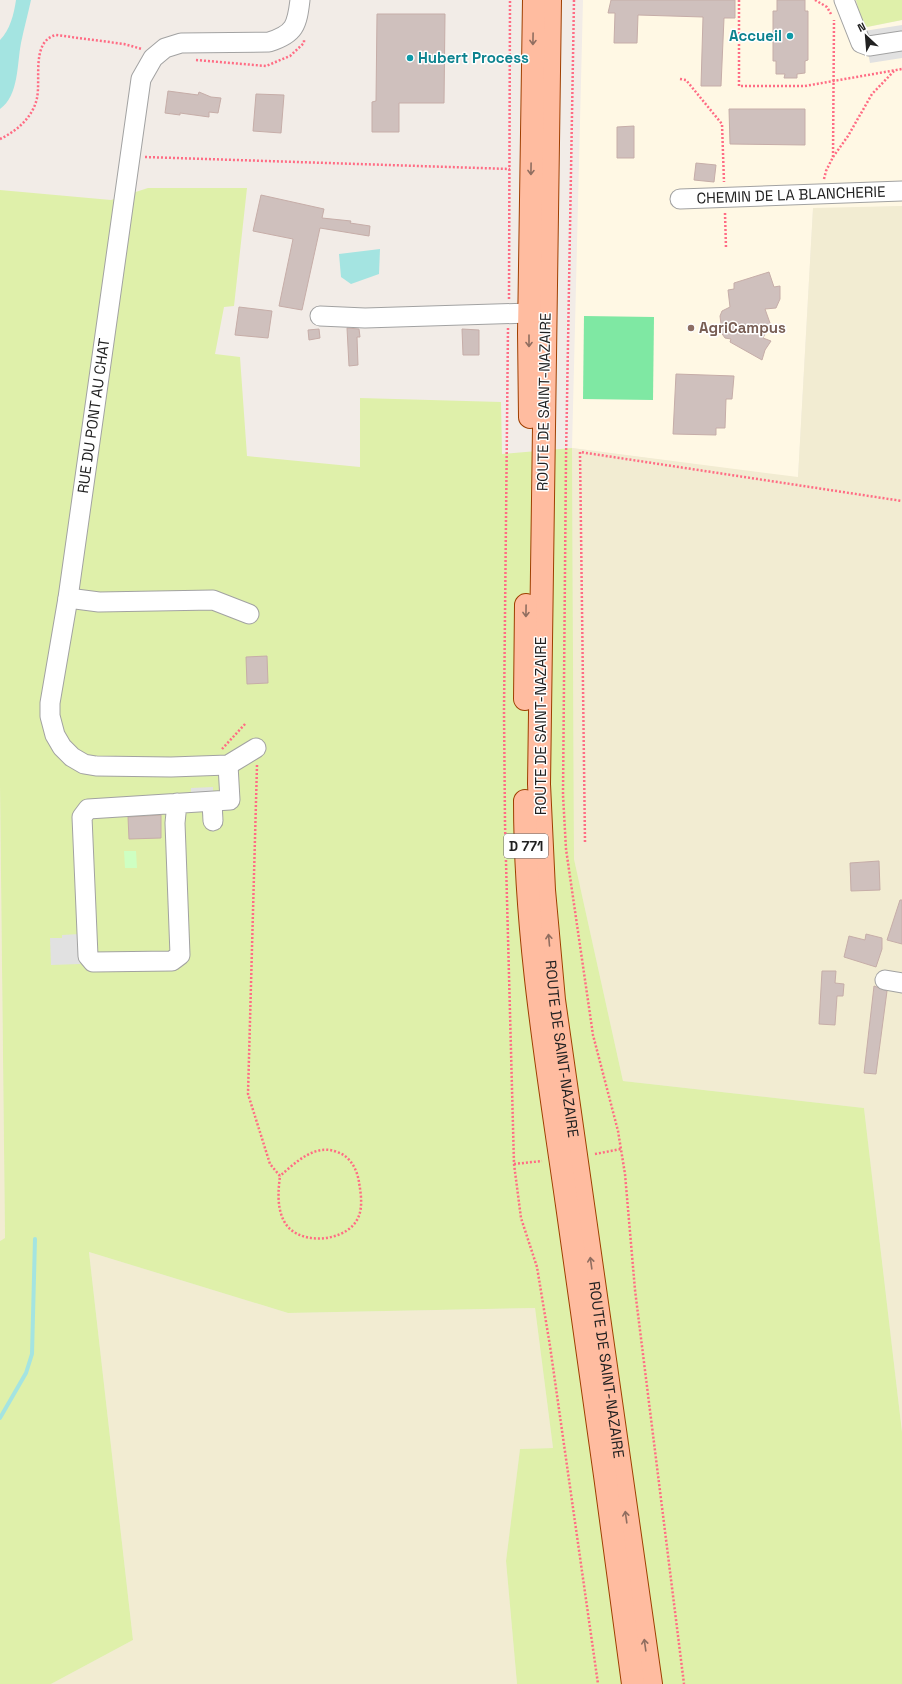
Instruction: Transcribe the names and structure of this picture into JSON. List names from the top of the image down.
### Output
{
  "streets": {
    "main road": ["ROUTE DE SAINT-NAZAIRE", "D 771"],
    "street": ["CHEMIN DE LA BLANCHERIE", "RUE DU PONT AU CHAT"]
  },
  "places": ["Accueil", "Hubert Process", "AgriCampus"],
  "north": "top left"
}
